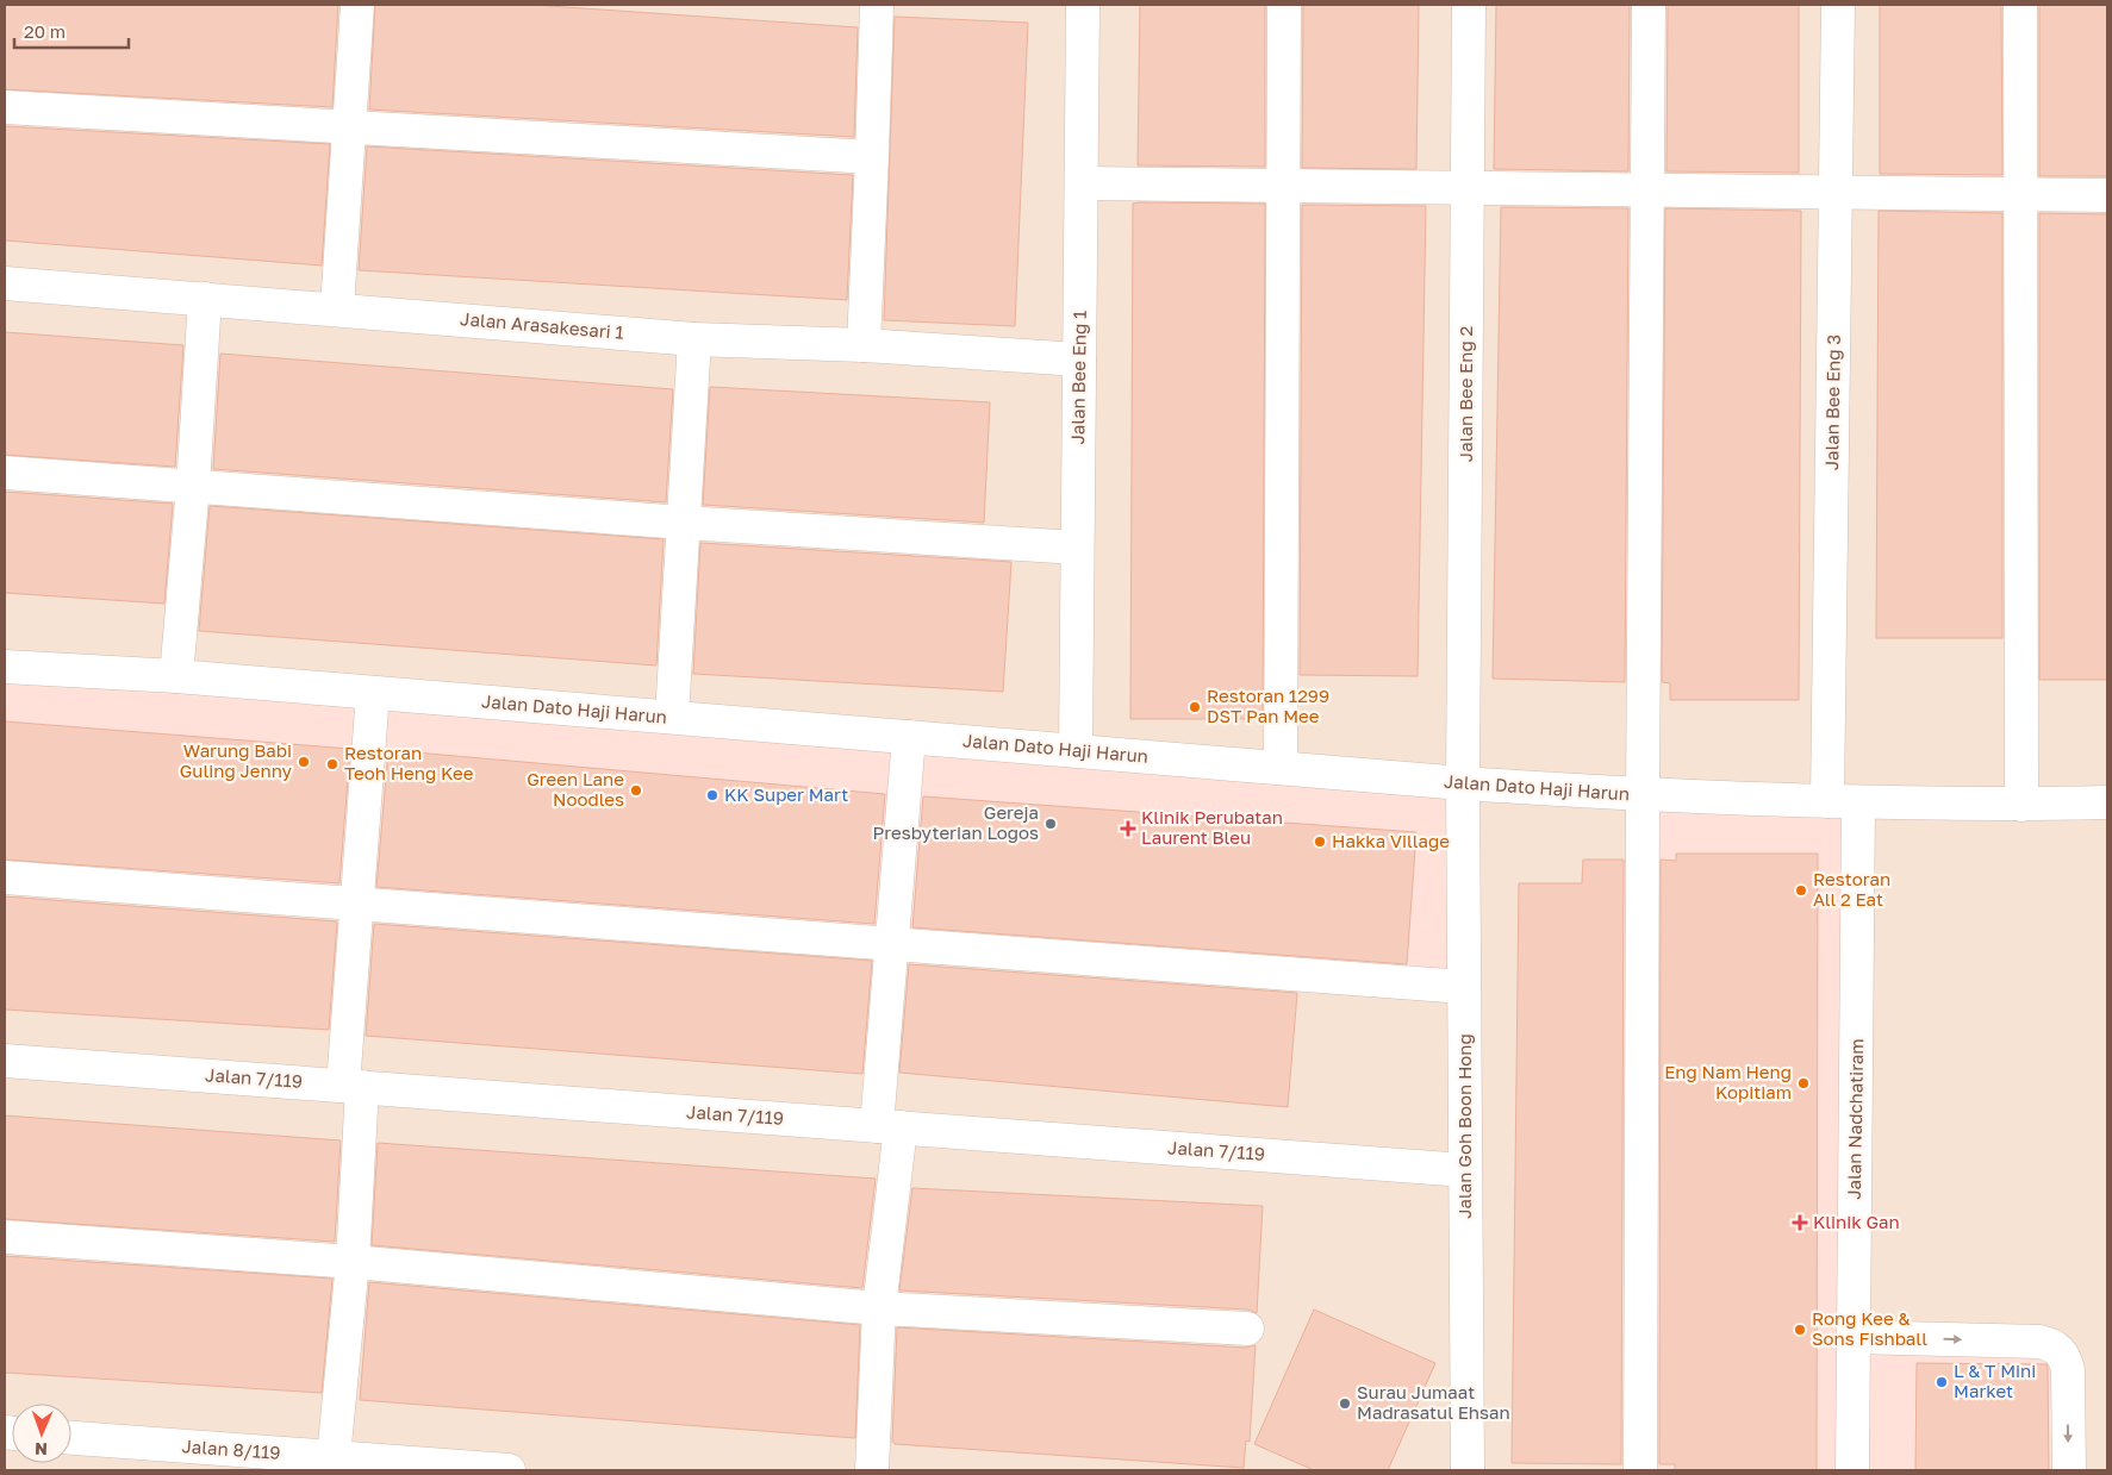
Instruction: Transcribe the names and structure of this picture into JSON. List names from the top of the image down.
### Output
{
  "streets": {
    "street": [
      "Jalan Arasakesari 1",
      "Jalan Bee Eng 1",
      "Jalan Bee Eng 2",
      "Jalan Bee Eng 3",
      "Jalan Dato Haji Harun",
      "Jalan 7/119",
      "Jalan Nadchatiram",
      "Jalan Goh Boon Hong",
      "Jalan 8/119"
    ]
  },
  "crossings": [
    ["Jalan Arasakesari 1", "Jalan Bee Eng 1"],
    ["Jalan Bee Eng 1", "Jalan Dato Haji Harun"],
    ["Jalan Bee Eng 2", "Jalan Dato Haji Harun"],
    ["Jalan Bee Eng 2", "Jalan Goh Boon Hong"],
    ["Jalan Bee Eng 3", "Jalan Dato Haji Harun"],
    ["Jalan Bee Eng 3", "Jalan Nadchatiram"],
    ["Jalan Dato Haji Harun", "Jalan Nadchatiram"],
    ["Jalan Dato Haji Harun", "Jalan Goh Boon Hong"],
    ["Jalan 7/119", "Jalan Goh Boon Hong"]
  ],
  "places": {
    "other": [
      "Restoran 1299 DST Pan Mee",
      "Warung Babi Guling Jenny",
      "Restoran Teoh Heng Kee",
      "Green Lane Noodles",
      "KK Super Mart",
      "Gereja Presbyterian Logos",
      "Hakka Village",
      "Restoran All 2 Eat",
      "Eng Nam Heng Kopitiam",
      "Rong Kee & Sons Fishball",
      "L & T Mini Market",
      "Surau Jumaat Madrasatul Ehsan"
    ],
    "health": ["Klinik Perubatan Laurent Bleu", "Klinik Gan"]
  },
  "scale_bar": "20 m",
  "north": "bottom"
}
